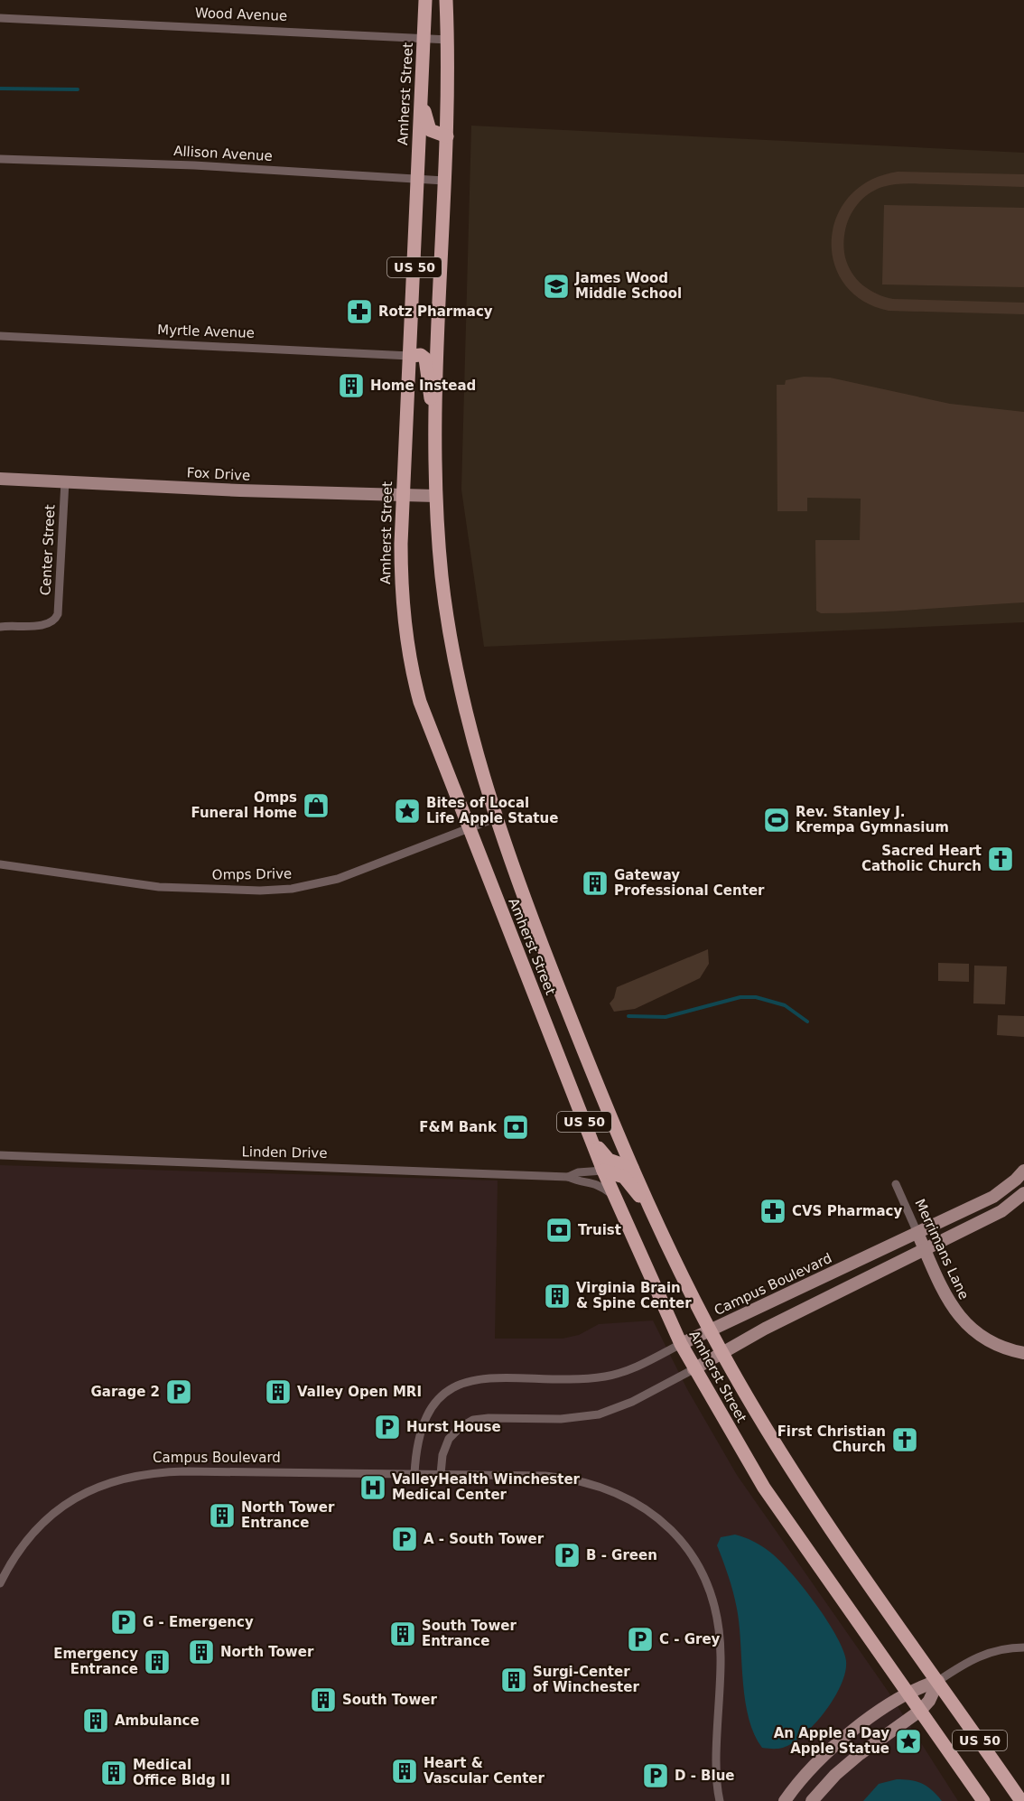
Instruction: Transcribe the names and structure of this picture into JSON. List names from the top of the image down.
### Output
{
  "streets": {
    "main road": [
      "Amherst Street",
      "US 50",
      "Fox Drive",
      "Merrimans Lane",
      "Campus Boulevard"
    ],
    "street": [
      "Wood Avenue",
      "Allison Avenue",
      "Myrtle Avenue",
      "Center Street",
      "Omps Drive",
      "Linden Drive"
    ]
  },
  "crossings": [
    ["Wood Avenue", "Amherst Street"],
    ["Amherst Street", "Allison Avenue"],
    ["Amherst Street", "Myrtle Avenue"],
    ["Amherst Street", "Fox Drive"],
    ["Amherst Street", "Omps Drive"],
    ["Amherst Street", "Linden Drive"],
    ["Amherst Street", "Campus Boulevard"],
    ["Fox Drive", "Center Street"],
    ["Merrimans Lane", "Campus Boulevard"]
  ],
  "places": {
    "school or university": ["James Wood Middle School"],
    "pharmacy": ["Rotz Pharmacy", "CVS Pharmacy"],
    "building": [
      "Home Instead",
      "Gateway Professional Center",
      "Virginia Brain & Spine Center",
      "Valley Open MRI",
      "North Tower Entrance",
      "South Tower Entrance",
      "North Tower",
      "Emergency Entrance",
      "Surgi-Center of Winchester",
      "South Tower",
      "Ambulance",
      "Heart & Vascular Center",
      "Medical Office Bldg II"
    ],
    "shop": ["Omps Funeral Home"],
    "place": ["Bites of Local Life Apple Statue", "An Apple a Day Apple Statue"],
    "sports": ["Rev. Stanley J. Krempa Gymnasium"],
    "church": ["Sacred Heart Catholic Church", "First Christian Church"],
    "bank": ["F&M Bank", "Truist"],
    "parking": [
      "Garage 2",
      "Hurst House",
      "A - South Tower",
      "B - Green",
      "G - Emergency",
      "C - Grey",
      "D - Blue"
    ],
    "hospital": ["ValleyHealth Winchester Medical Center"]
  }
}
